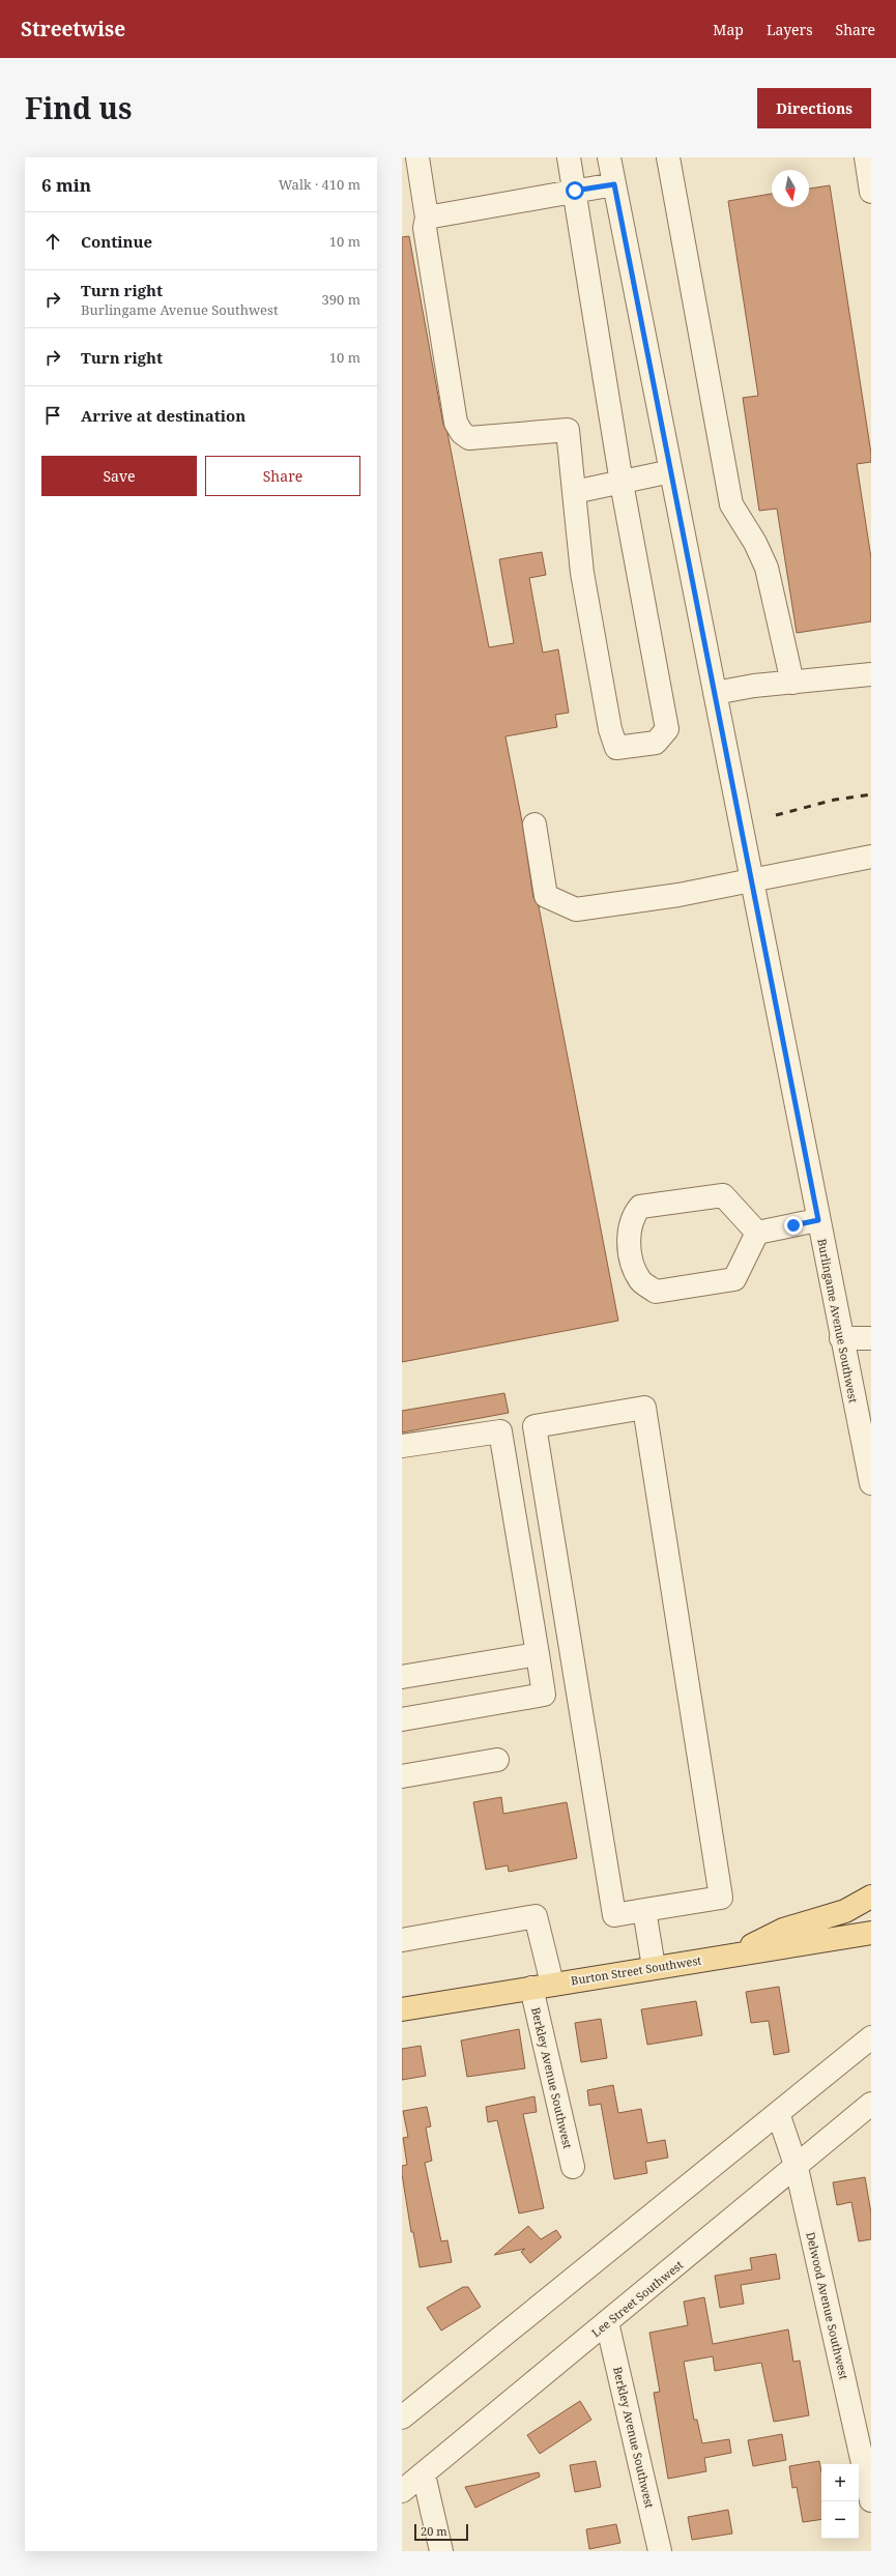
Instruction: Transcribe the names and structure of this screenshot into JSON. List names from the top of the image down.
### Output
{
  "streets": {
    "main road": ["Burton Street Southwest"],
    "street": [
      "Burlingame Avenue Southwest",
      "Berkley Avenue Southwest",
      "Lee Street Southwest",
      "Delwood Avenue Southwest"
    ]
  },
  "crossings": [
    ["Burton Street Southwest", "Berkley Avenue Southwest"],
    ["Berkley Avenue Southwest", "Lee Street Southwest"],
    ["Lee Street Southwest", "Delwood Avenue Southwest"]
  ],
  "scale_bar": "20 m",
  "north": "bottom",
  "page": {
    "header": "Streetwise",
    "nav": ["Map", "Layers", "Share"],
    "title": "Find us",
    "buttons": [
      "Directions",
      ["Save", "Share"]
    ],
    "heading": ["6 min", "Walk · 410 m"],
    "list": [
      ["Continue", "10 m"],
      ["Turn right", "Burlingame Avenue Southwest", "390 m"],
      ["Turn right", "10 m"],
      "Arrive at destination"
    ],
    "map_buttons": ["+", "−"],
    "scale": "20 m"
  }
}
